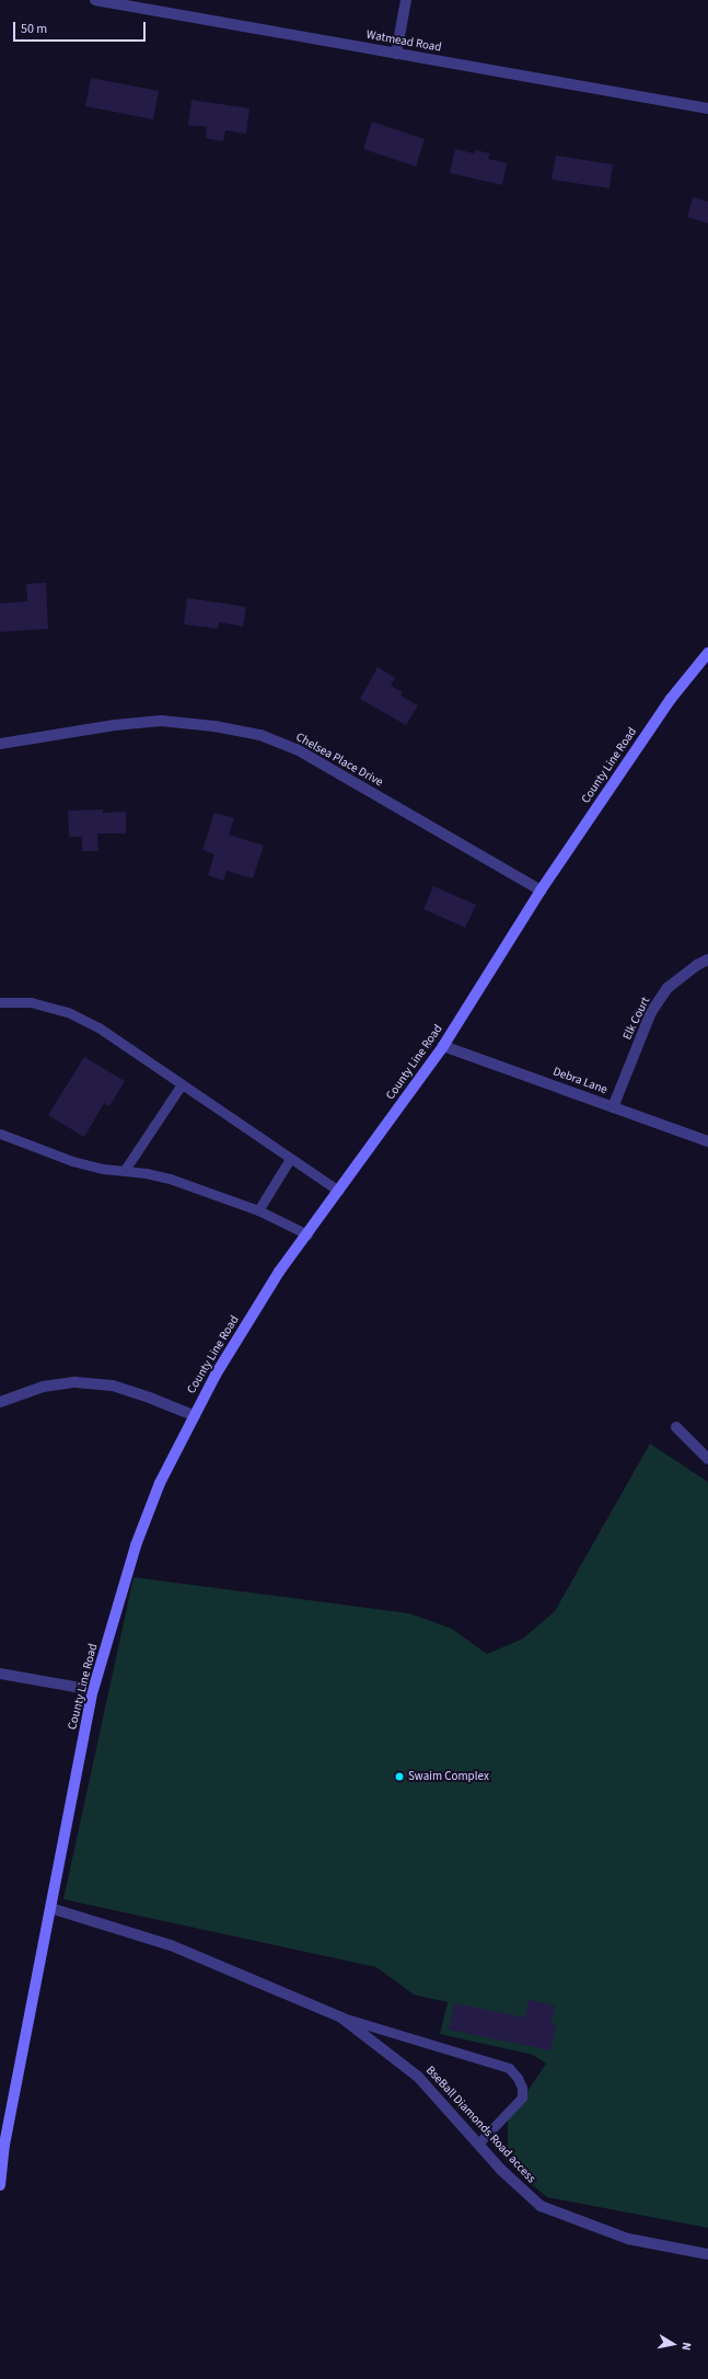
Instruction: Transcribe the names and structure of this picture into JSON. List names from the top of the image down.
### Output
{
  "streets": {
    "street": [
      "Watmead Road",
      "Chelsea Place Drive",
      "County Line Road",
      "Elk Court",
      "Debra Lane",
      "BseBall Diamonds Road access"
    ]
  },
  "crossings": [
    ["Chelsea Place Drive", "County Line Road"],
    ["County Line Road", "Debra Lane"],
    ["County Line Road", "BseBall Diamonds Road access"],
    ["Elk Court", "Debra Lane"]
  ],
  "places": ["Swaim Complex"],
  "scale_bar": "50 m",
  "north": "right"
}
